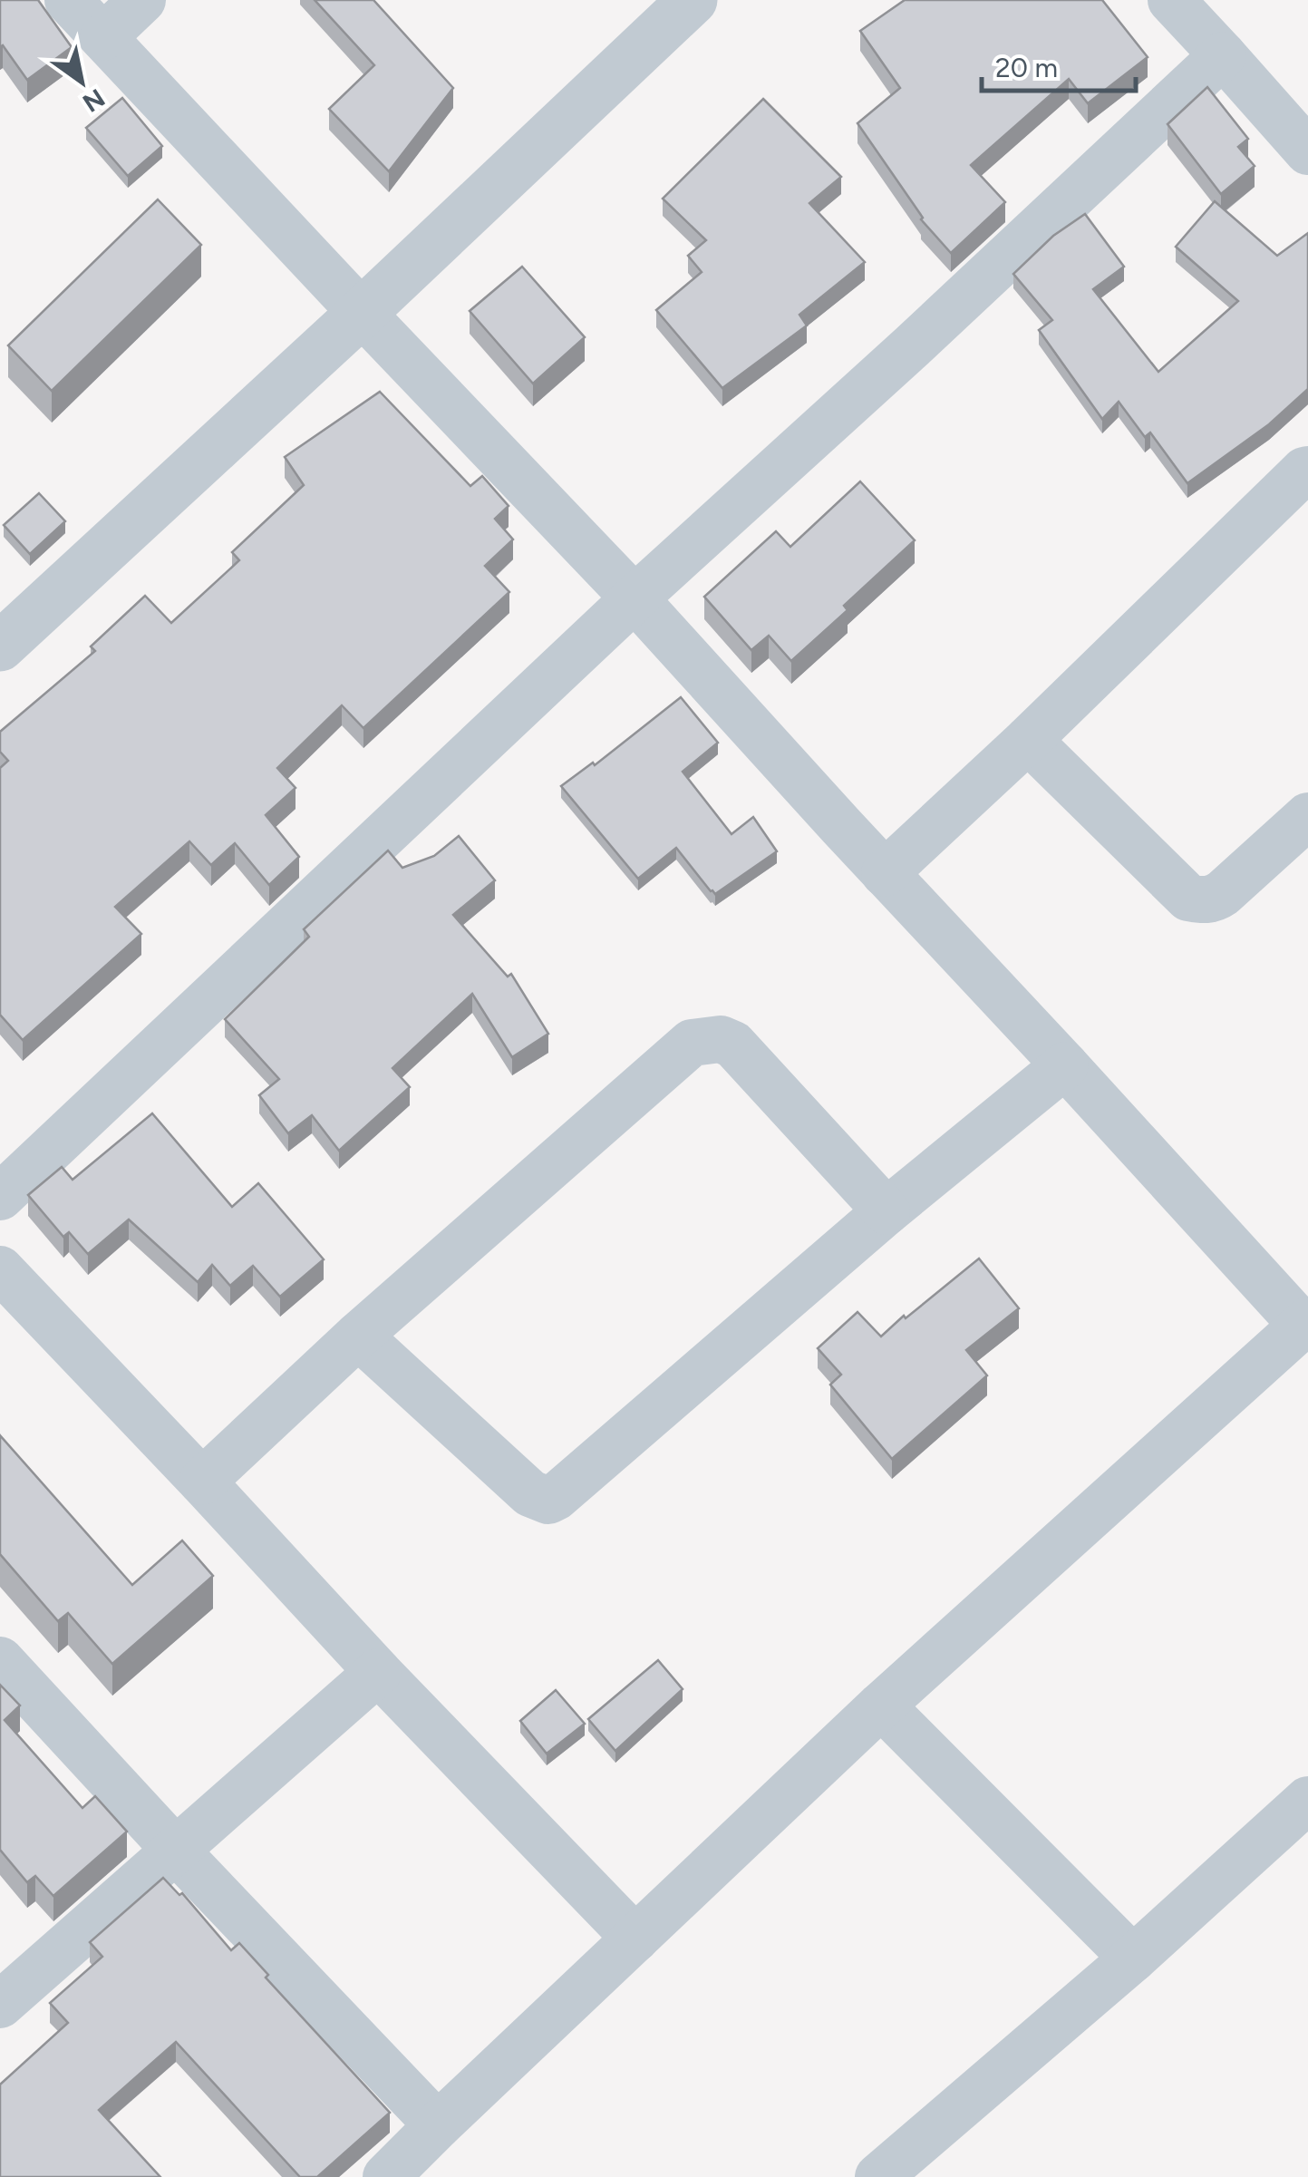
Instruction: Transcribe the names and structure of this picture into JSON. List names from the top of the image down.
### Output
{
  "scale_bar": "20 m",
  "north": "bottom right"
}
